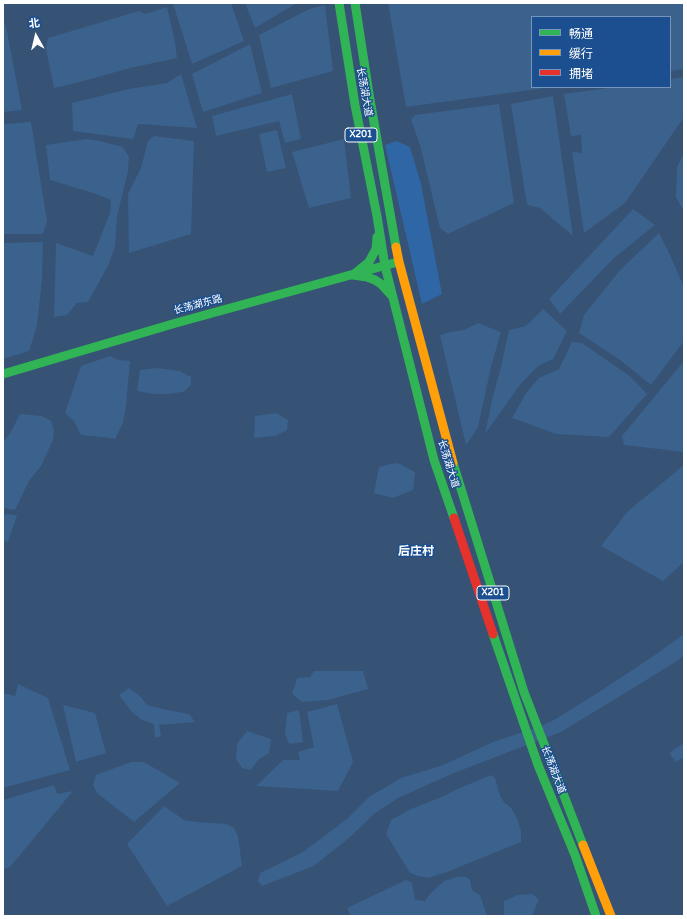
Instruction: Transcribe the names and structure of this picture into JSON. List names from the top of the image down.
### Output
{
  "streets": {
    "main road": ["长荡湖大道", "X201", "长荡湖东路"]
  },
  "crossings": [
    ["长荡湖大道", "长荡湖东路"]
  ],
  "districts": ["后庄村"],
  "legend": ["畅通", "缓行", "拥堵"],
  "north": "top"
}
